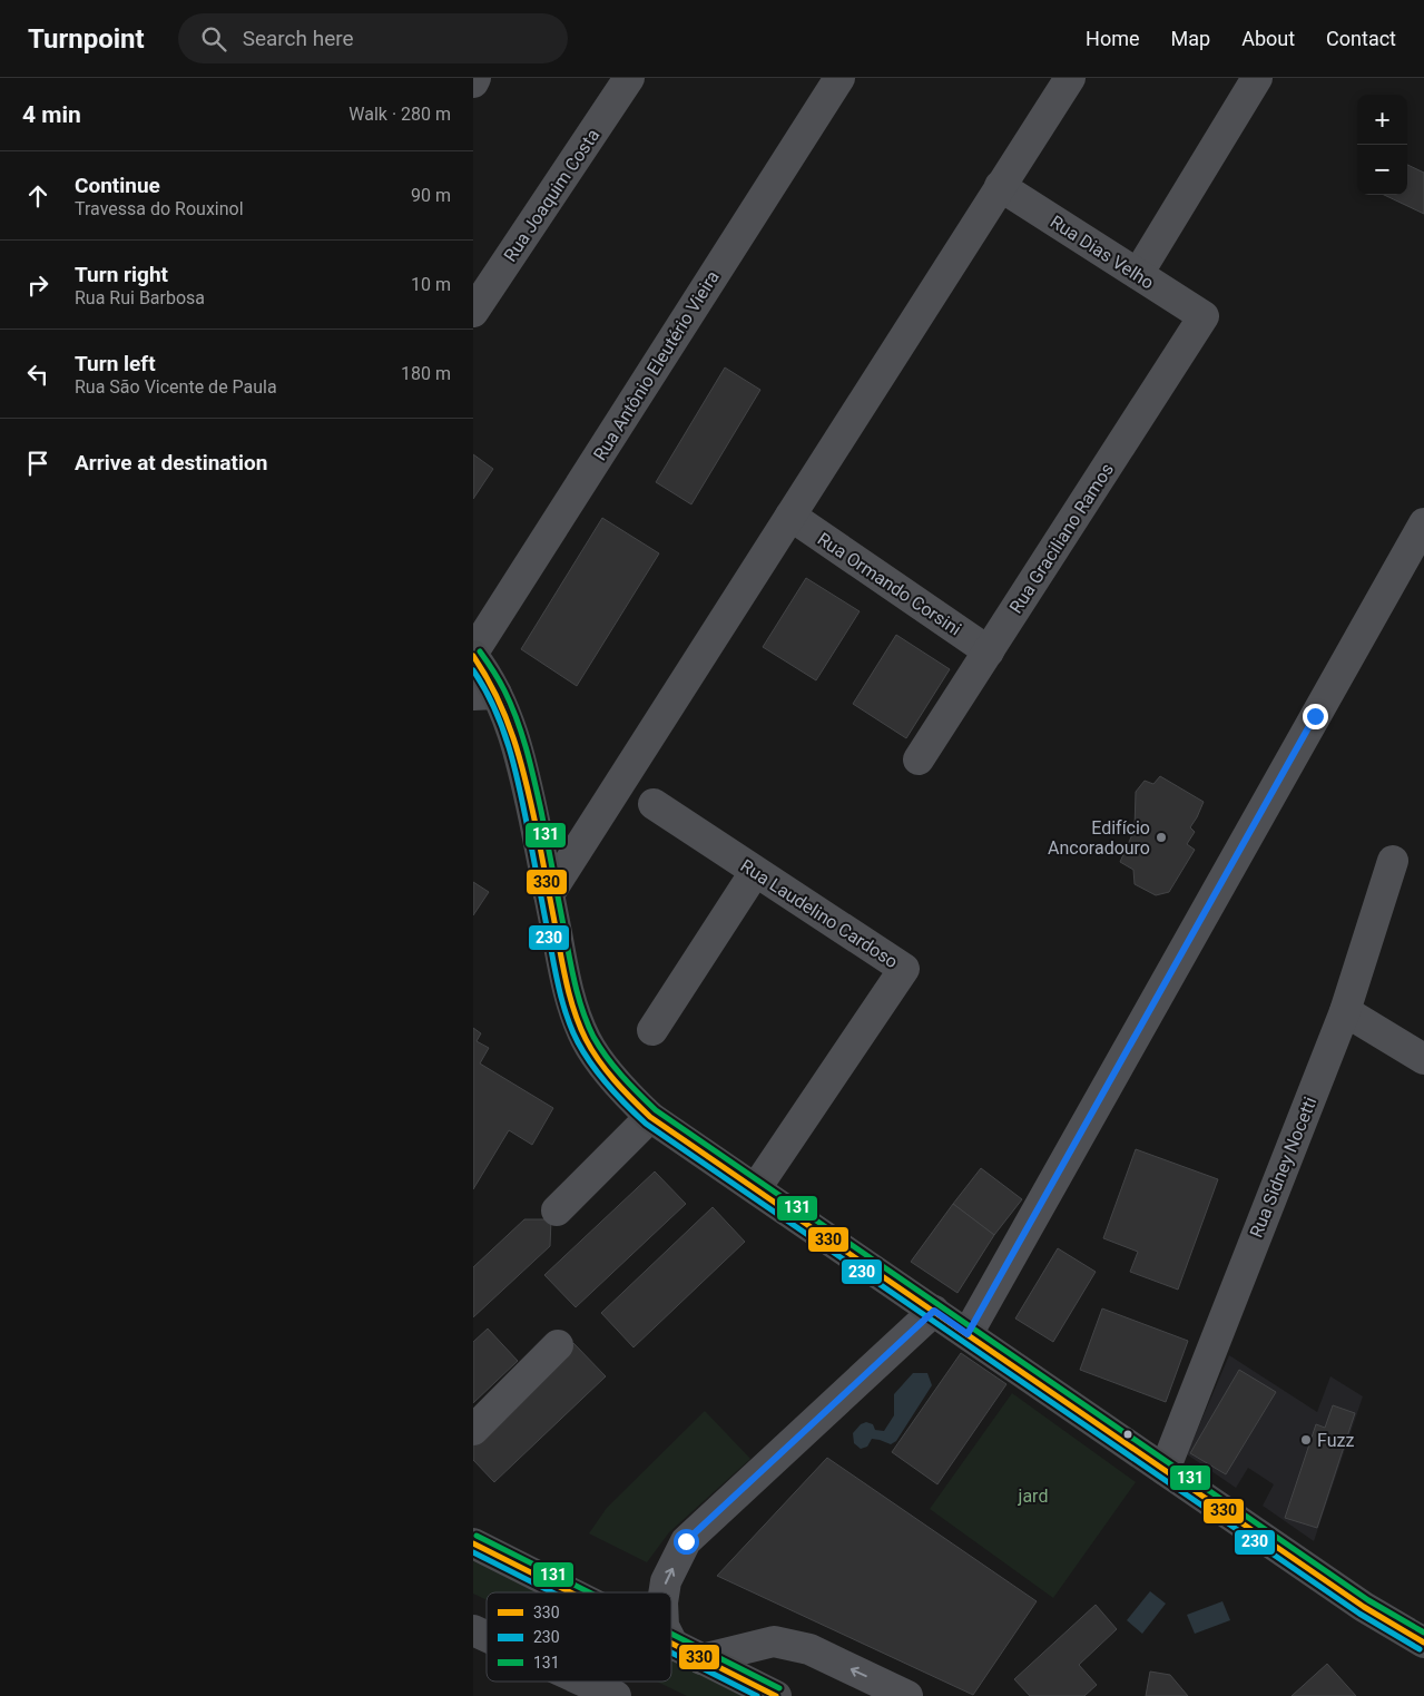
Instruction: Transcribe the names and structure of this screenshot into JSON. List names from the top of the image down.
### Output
{
  "streets": {
    "street": [
      "Rua Joaquim Costa",
      "Rua Dias Velho",
      "Rua Antônio Eleutério Vieira",
      "Rua Graciliano Ramos",
      "Rua Ormando Corsini",
      "Rua Laudelino Cardoso",
      "Rua Sidney Nocetti"
    ]
  },
  "crossings": [
    ["Rua Dias Velho", "Rua Graciliano Ramos"],
    ["Rua Graciliano Ramos", "Rua Ormando Corsini"]
  ],
  "parks": ["jard"],
  "places": ["Edifício Ancoradouro", "Fuzz"],
  "lines": ["transit line 131", "transit line 330", "transit line 230"],
  "legend": ["330", "230", "131"],
  "page": {
    "header": "Turnpoint",
    "search": "Search here",
    "nav": [
      "Home",
      "Map",
      "About",
      "Contact"
    ],
    "heading": ["4 min", "Walk · 280 m"],
    "map_buttons": ["+", "−"],
    "list": [
      ["Continue", "Travessa do Rouxinol", "90 m"],
      ["Turn right", "Rua Rui Barbosa", "10 m"],
      ["Turn left", "Rua São Vicente de Paula", "180 m"],
      "Arrive at destination"
    ]
  }
}
